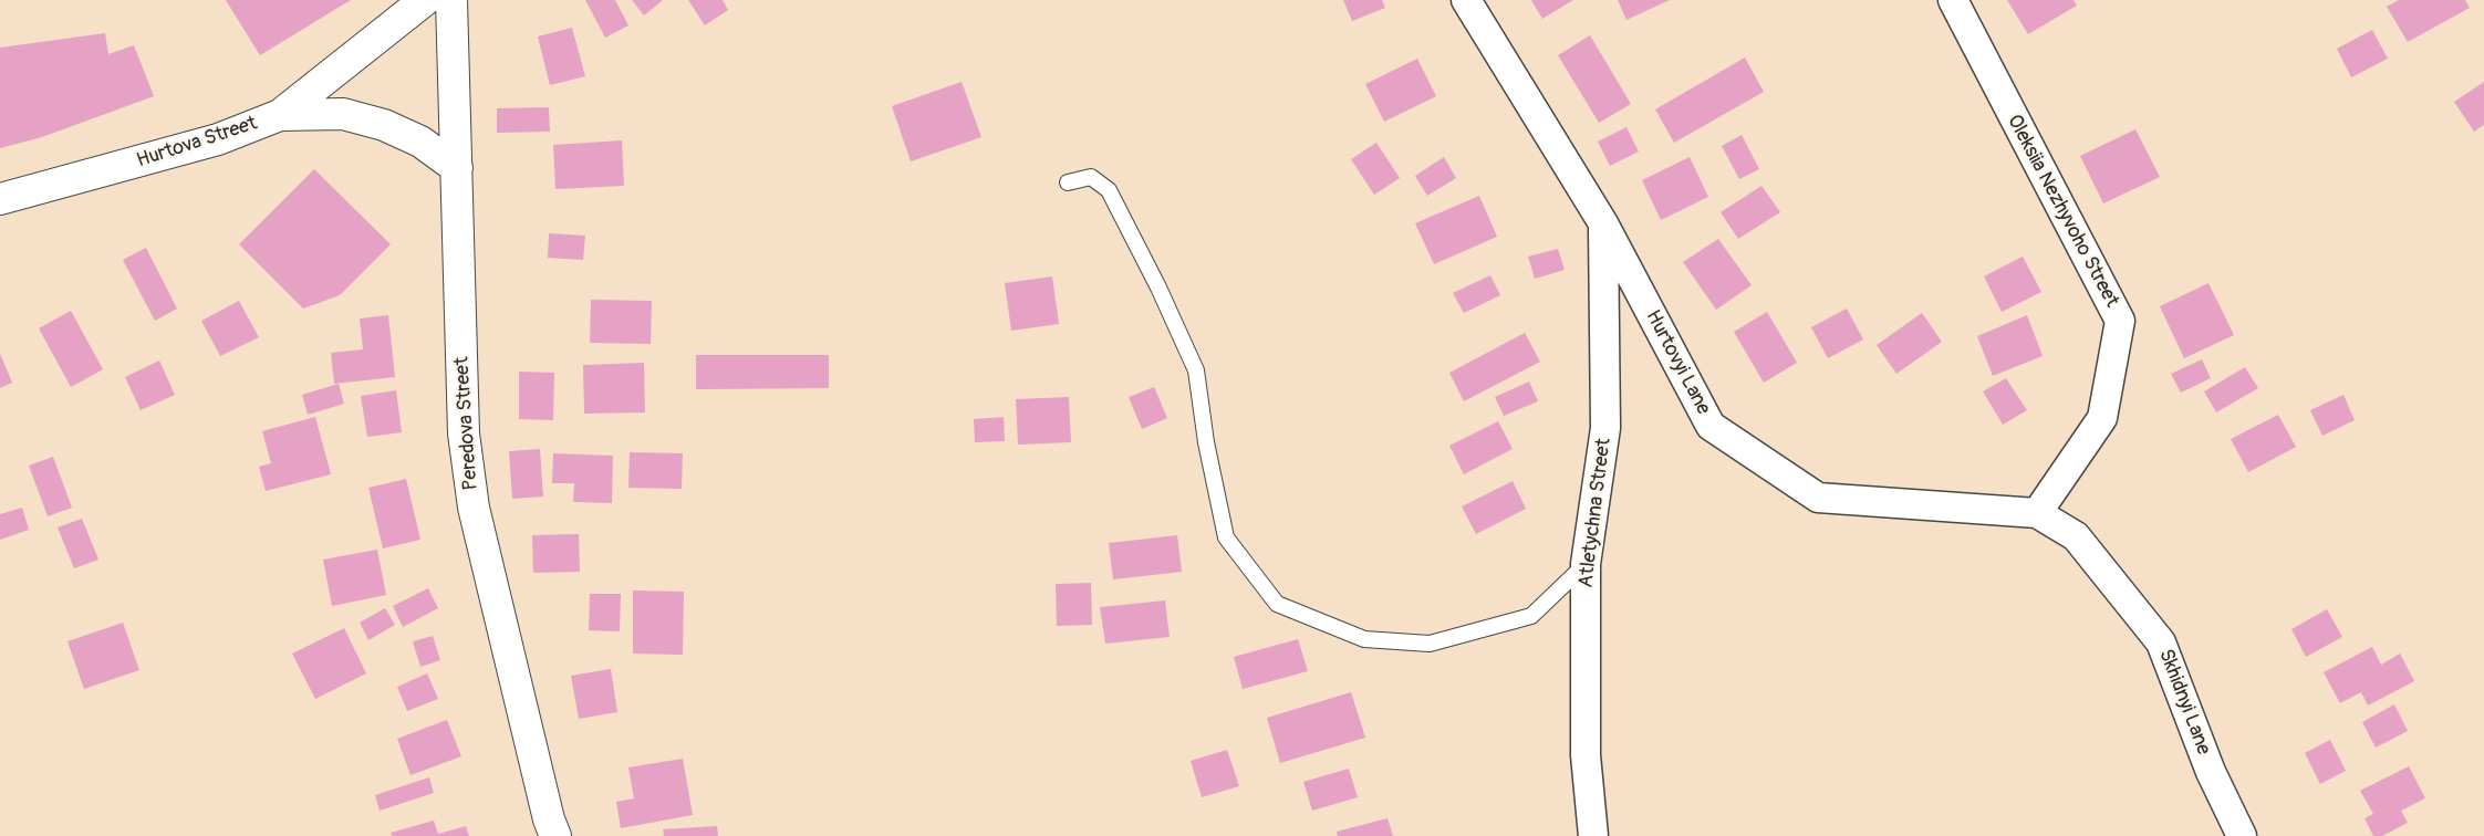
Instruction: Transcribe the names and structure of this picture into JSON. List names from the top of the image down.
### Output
{
  "streets": {
    "street": [
      "Hurtova Street",
      "Oleksiia Nezhyvoho Street",
      "Hurtovyi Lane",
      "Peredova Street",
      "Atletychna Street",
      "Skhidnyi Lane"
    ]
  },
  "crossings": [
    ["Oleksiia Nezhyvoho Street", "Hurtovyi Lane"],
    ["Oleksiia Nezhyvoho Street", "Skhidnyi Lane"],
    ["Hurtovyi Lane", "Atletychna Street"],
    ["Hurtovyi Lane", "Skhidnyi Lane"]
  ]
}
